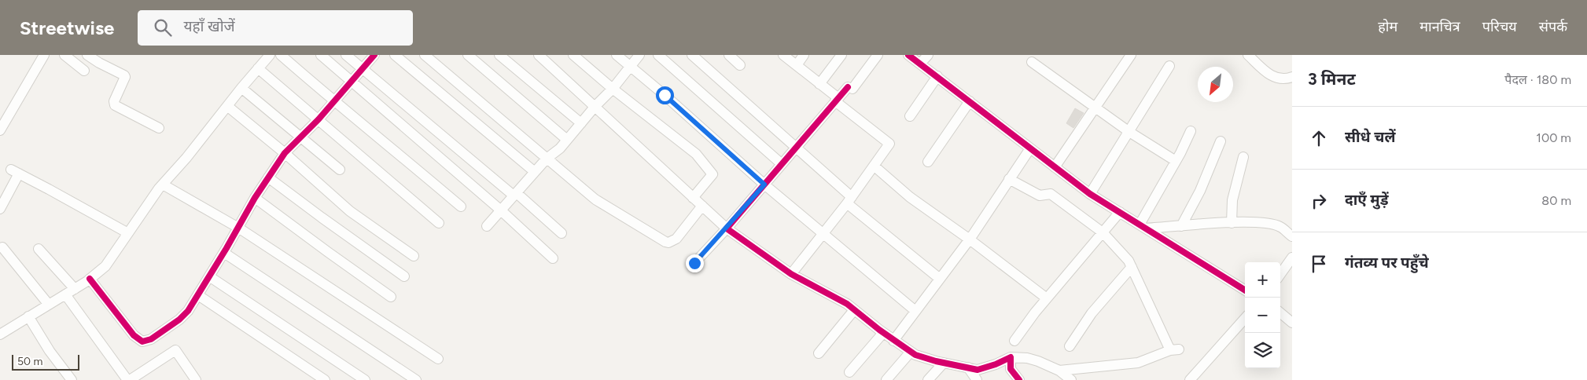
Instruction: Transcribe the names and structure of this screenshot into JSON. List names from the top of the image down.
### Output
{
  "scale_bar": "50 m",
  "north": "bottom left",
  "page": {
    "header": "Streetwise",
    "search": "यहाँ खोजें",
    "nav": [
      "होम",
      "मानचित्र",
      "परिचय",
      "संपर्क"
    ],
    "heading": ["3 मिनट", "पैदल · 180 m"],
    "list": [
      ["सीधे चलें", "100 m"],
      ["दाएँ मुड़ें", "80 m"],
      "गंतव्य पर पहुँचे"
    ],
    "map_buttons": ["+", "−"],
    "scale": "50 m"
  }
}
